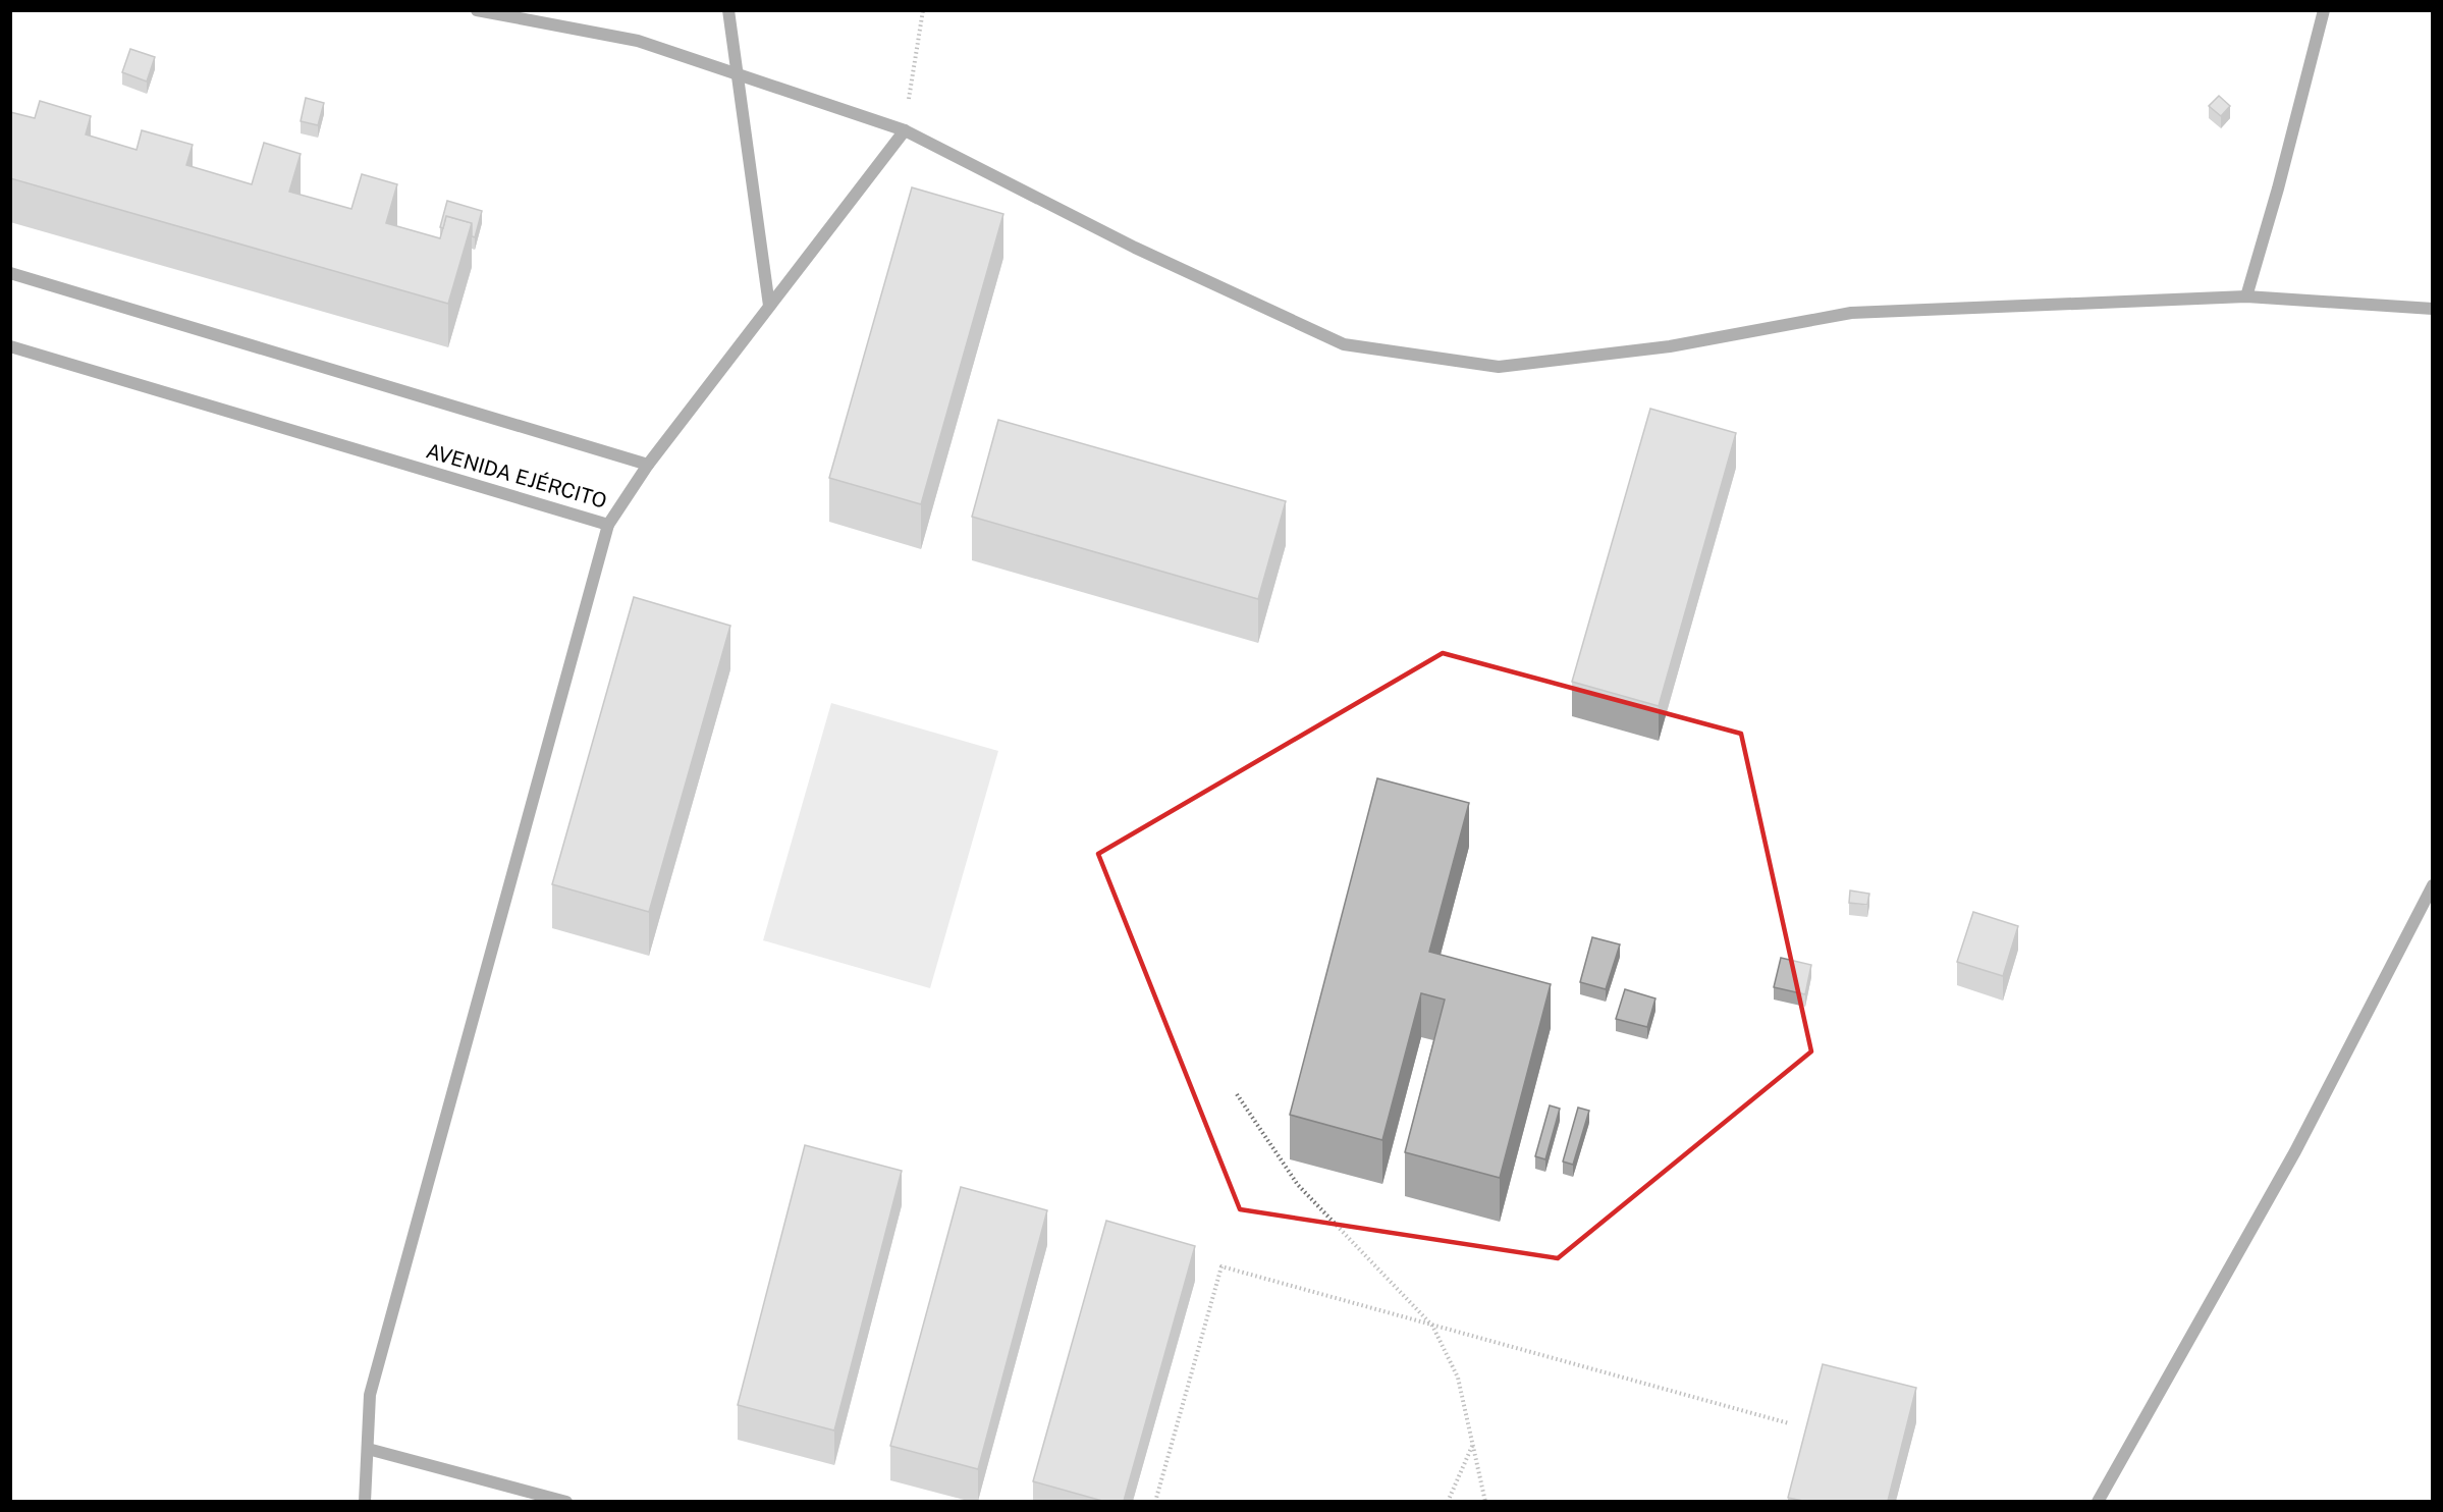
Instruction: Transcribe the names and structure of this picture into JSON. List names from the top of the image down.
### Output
{
  "streets": {
    "lane": ["AVENIDA EJÉRCITO"]
  }
}
